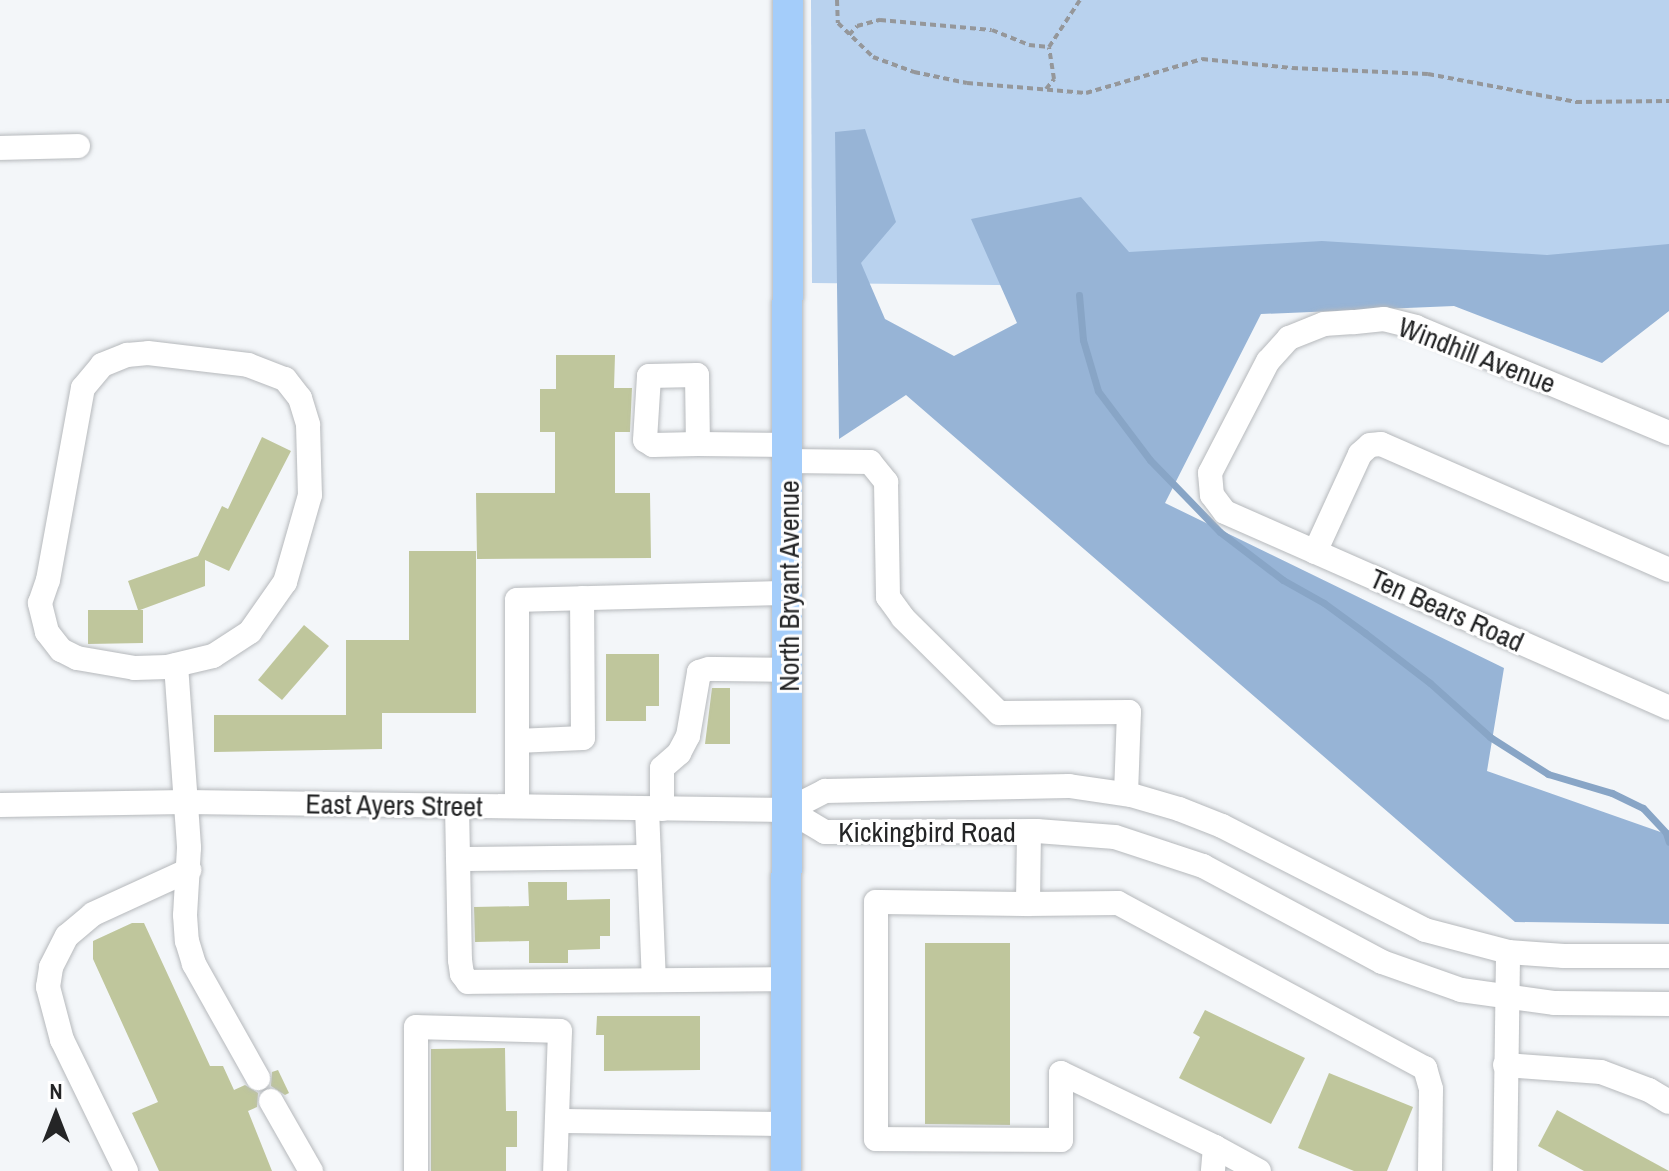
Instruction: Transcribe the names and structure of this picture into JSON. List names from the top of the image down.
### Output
{
  "streets": {
    "main road": ["North Bryant Avenue"],
    "street": [
      "Windhill Avenue",
      "Ten Bears Road",
      "East Ayers Street",
      "Kickingbird Road"
    ]
  },
  "crossings": [
    ["Windhill Avenue", "Ten Bears Road"],
    ["North Bryant Avenue", "East Ayers Street"],
    ["North Bryant Avenue", "Kickingbird Road"],
    ["East Ayers Street", "Kickingbird Road"]
  ],
  "north": "top"
}
